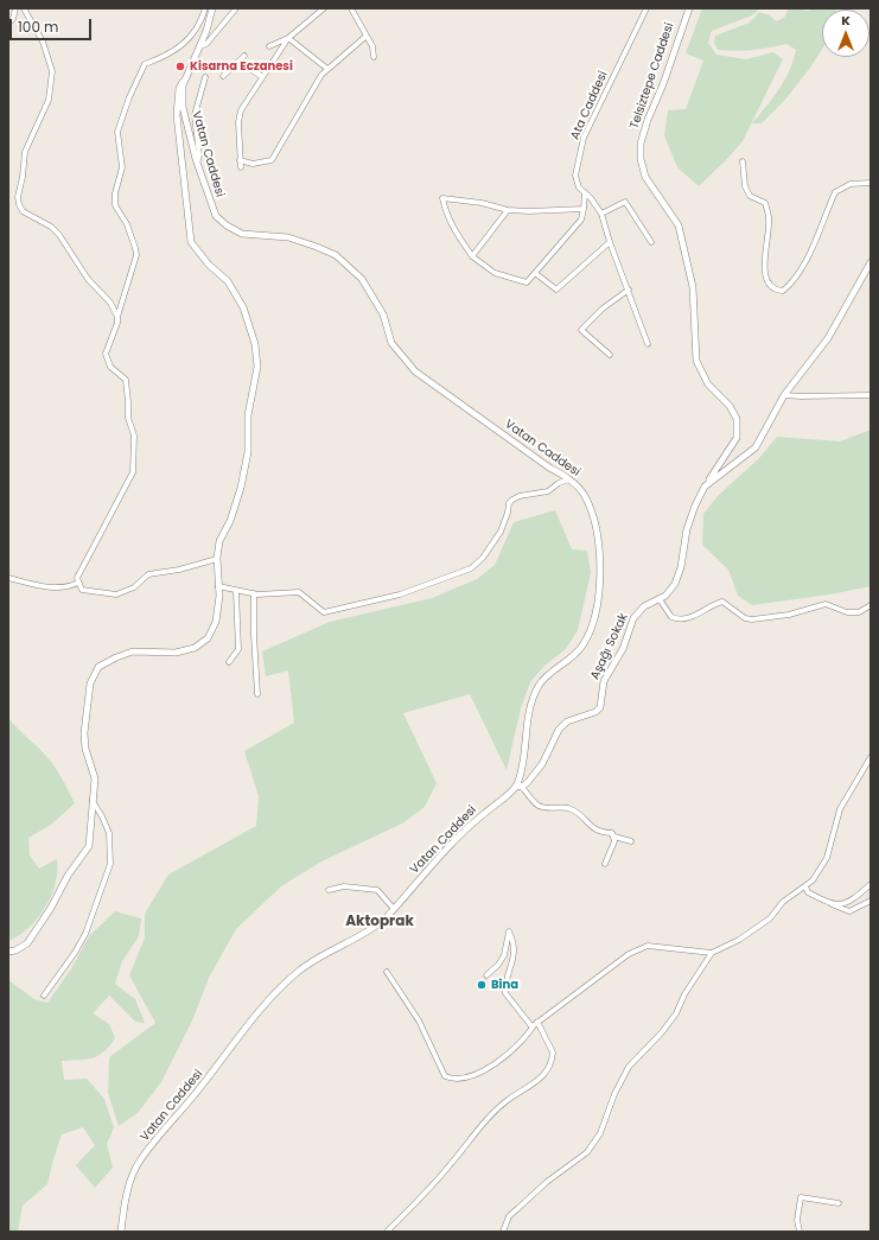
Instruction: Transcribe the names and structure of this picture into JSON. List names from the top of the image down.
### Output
{
  "streets": {
    "street": [
      "Telsiztepe Caddesi",
      "Ata Caddesi",
      "Vatan Caddesi",
      "Aşağı Sokak"
    ]
  },
  "crossings": [
    ["Telsiztepe Caddesi", "Aşağı Sokak"],
    ["Vatan Caddesi", "Aşağı Sokak"]
  ],
  "districts": ["Aktoprak"],
  "places": ["Kisarna Eczanesi", "Bina"],
  "scale_bar": "100 m",
  "north": "top"
}
